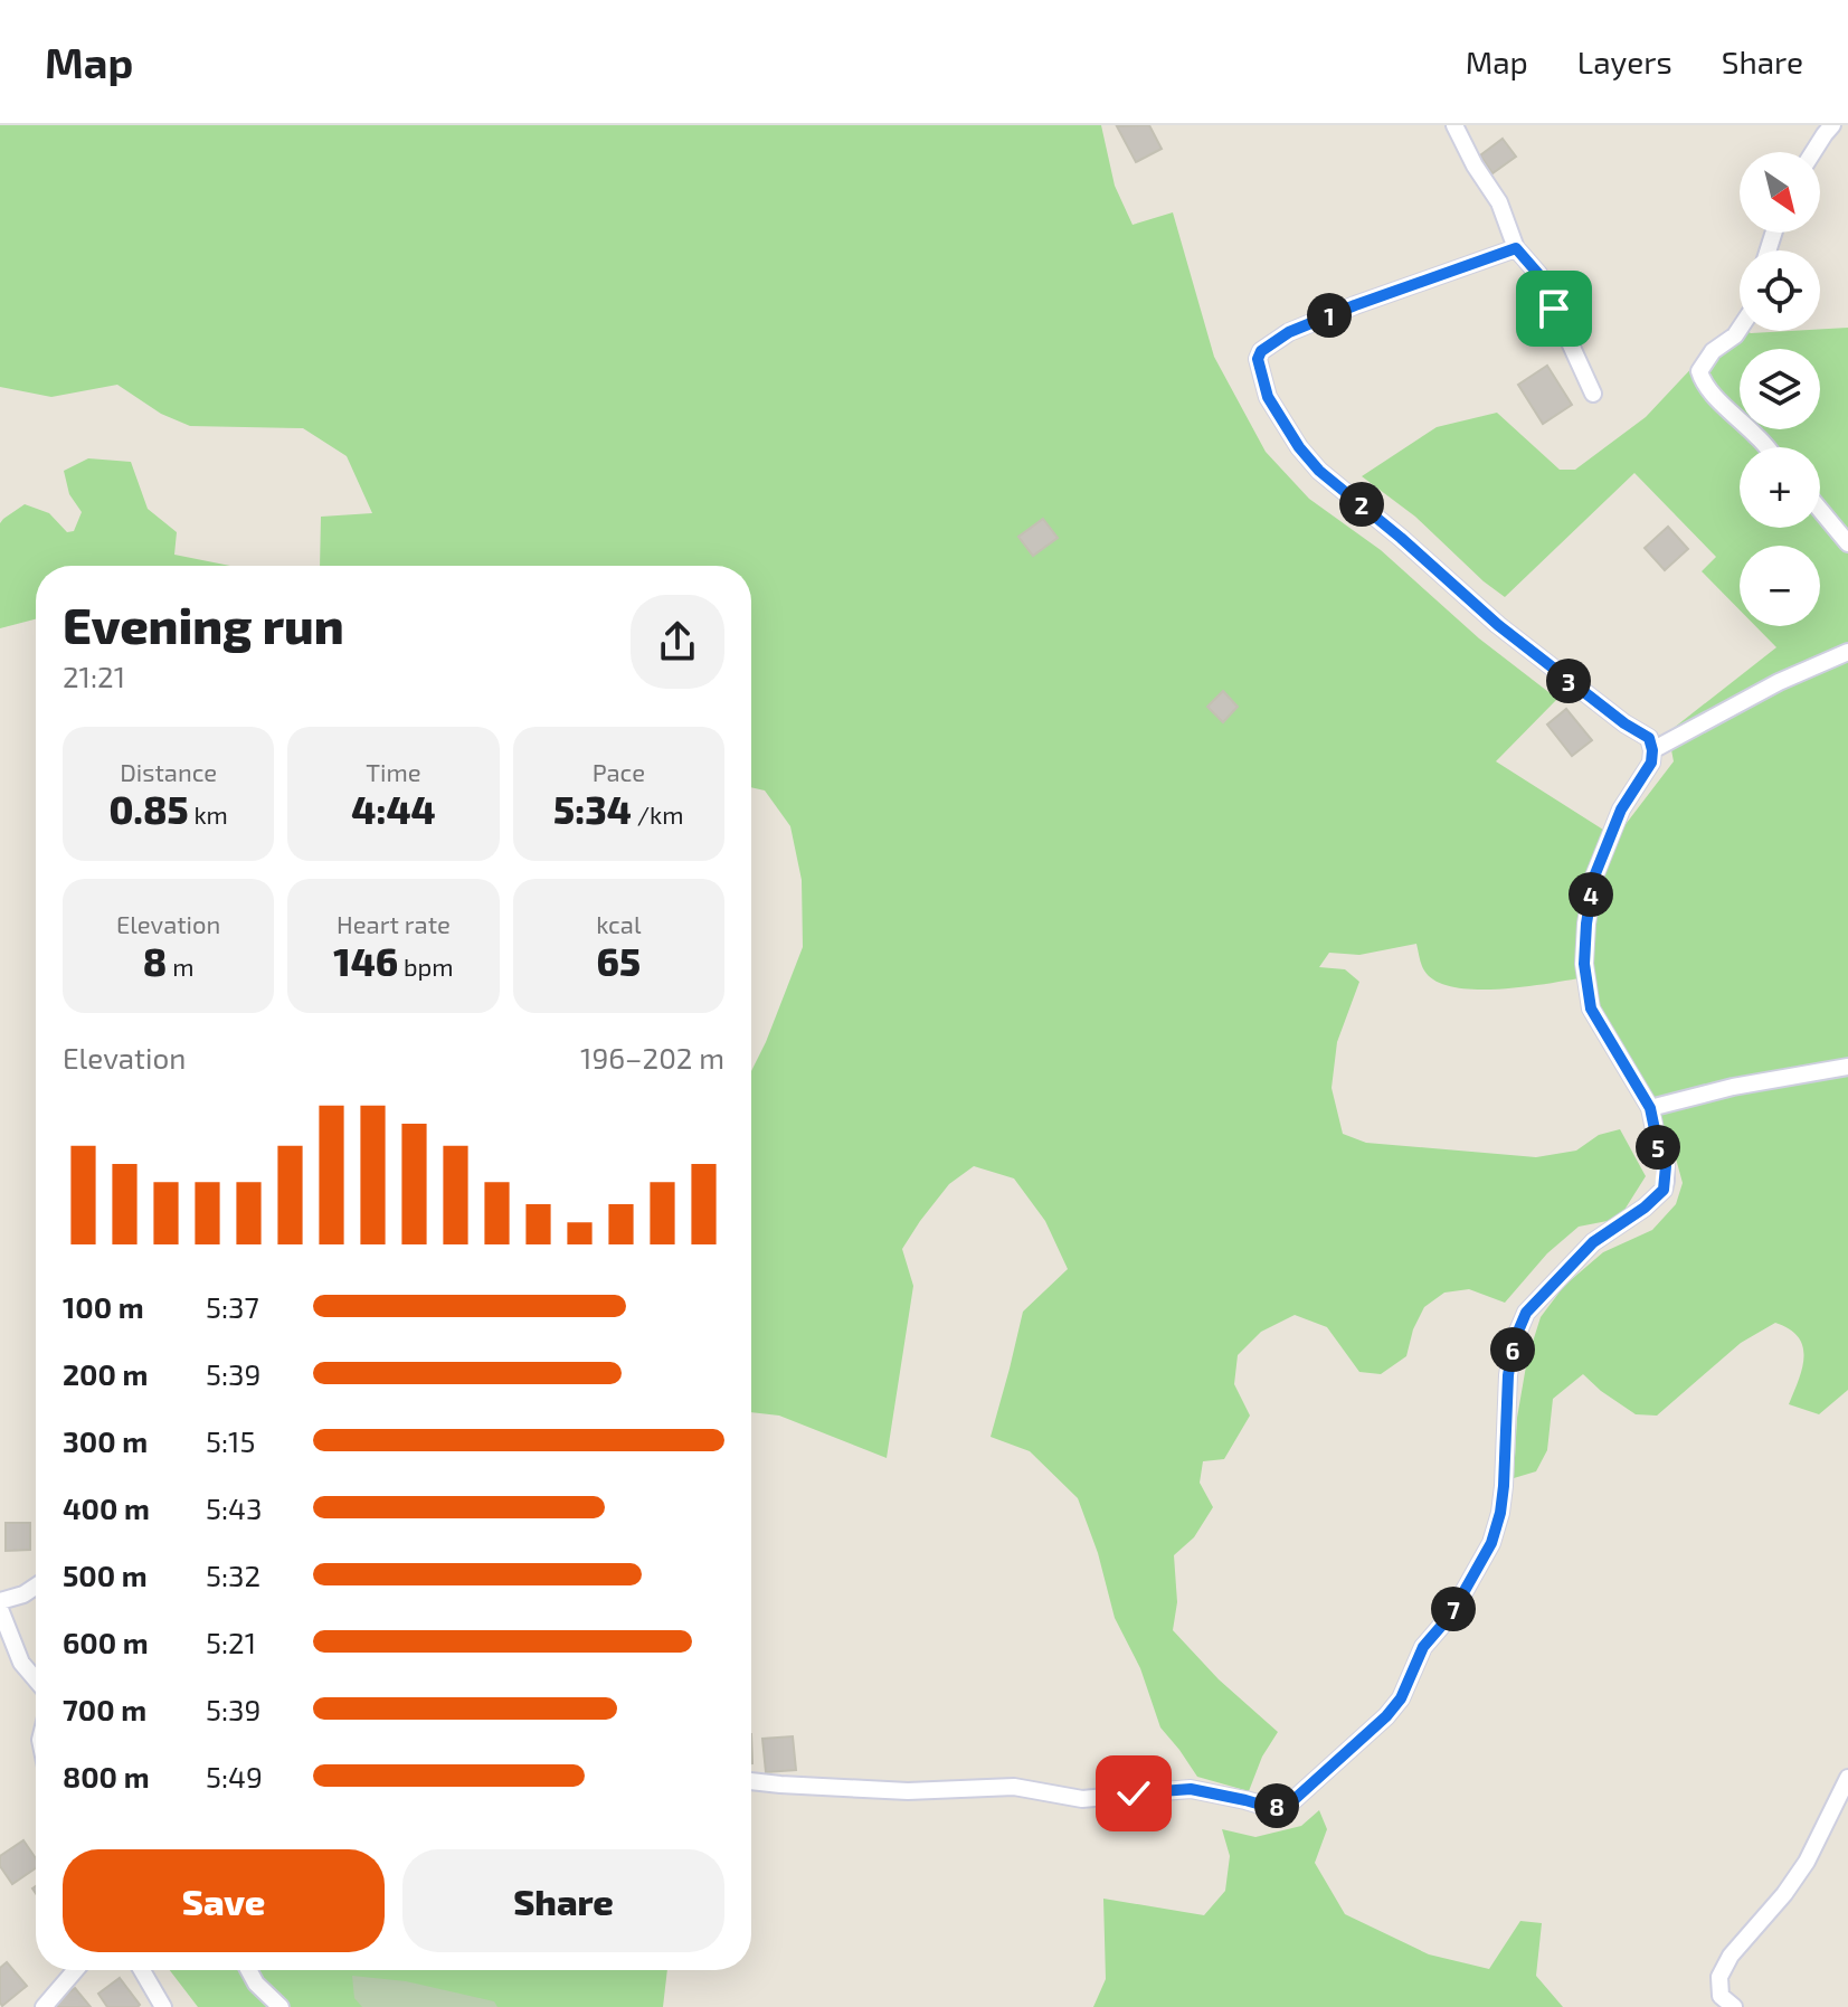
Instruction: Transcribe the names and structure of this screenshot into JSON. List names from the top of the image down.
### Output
{
  "north": "bottom right",
  "page": {
    "header": "Map",
    "nav": ["Map", "Layers", "Share"],
    "map_buttons": ["+", "−"],
    "pins": [
      "1",
      "2",
      "3",
      "4",
      "5",
      "6",
      "7",
      "8"
    ],
    "heading": ["Evening run", "21:21"],
    "stats": [
      ["Distance", "0.85 km"],
      ["Time", "4:44"],
      ["Pace", "5:34 /km"],
      ["Elevation", "8 m"],
      ["Heart rate", "146 bpm"],
      ["kcal", "65"]
    ],
    "chart": ["Elevation", "196–202 m"],
    "list": [
      {
        "name": "100 m",
        "note": "5:37"
      },
      {
        "name": "200 m",
        "note": "5:39"
      },
      {
        "name": "300 m",
        "note": "5:15"
      },
      {
        "name": "400 m",
        "note": "5:43"
      },
      {
        "name": "500 m",
        "note": "5:32"
      },
      {
        "name": "600 m",
        "note": "5:21"
      },
      {
        "name": "700 m",
        "note": "5:39"
      },
      {
        "name": "800 m",
        "note": "5:49"
      }
    ],
    "buttons": ["Save", "Share"]
  }
}
